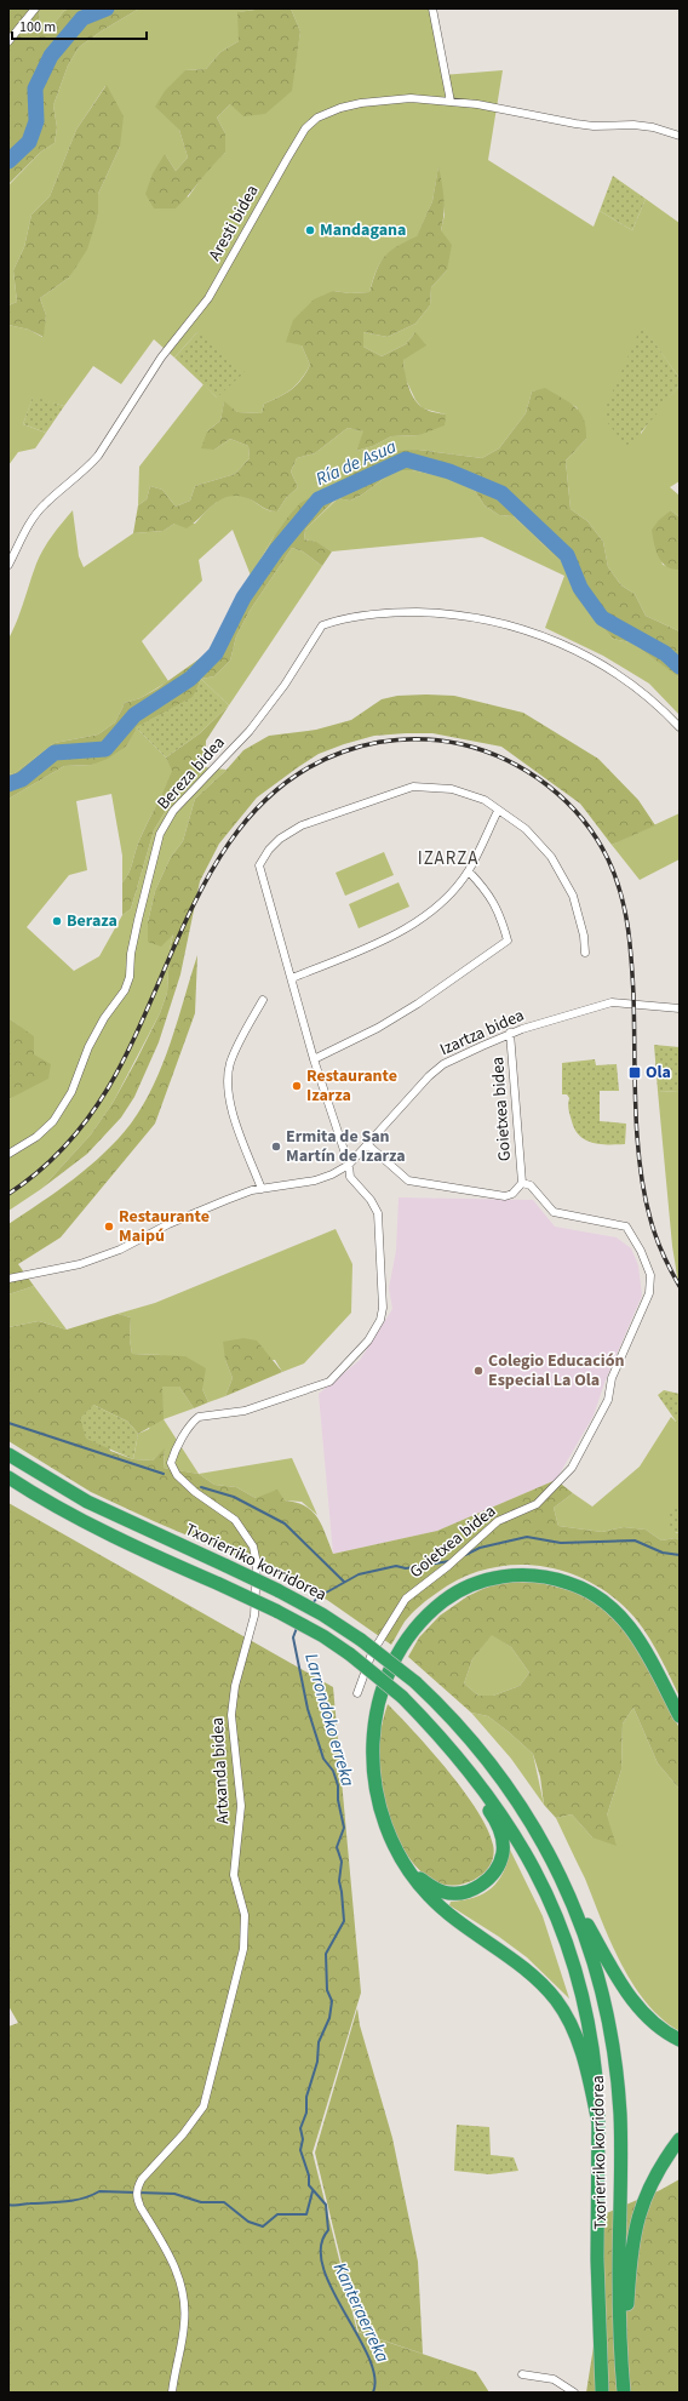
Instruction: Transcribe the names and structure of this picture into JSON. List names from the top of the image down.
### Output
{
  "streets": {
    "highway": ["Txorierriko korridorea"],
    "street": [
      "Aresti bidea",
      "Bereza bidea",
      "Izartza bidea",
      "Goietxea bidea",
      "Artxanda bidea"
    ]
  },
  "crossings": [
    ["Izartza bidea", "Goietxea bidea"],
    ["Izartza bidea", "Artxanda bidea"]
  ],
  "districts": ["IZARZA"],
  "water": ["Ría de Asua", "Larrondoko erreka", "Kanteraerreka"],
  "places": {
    "other": [
      "Mandagana",
      "Beraza",
      "Restaurante Izarza",
      "Ermita de San Martín de Izarza",
      "Restaurante Maipú",
      "Colegio Educación Especial La Ola"
    ],
    "transit": ["Ola"]
  },
  "scale_bar": "100 m"
}
